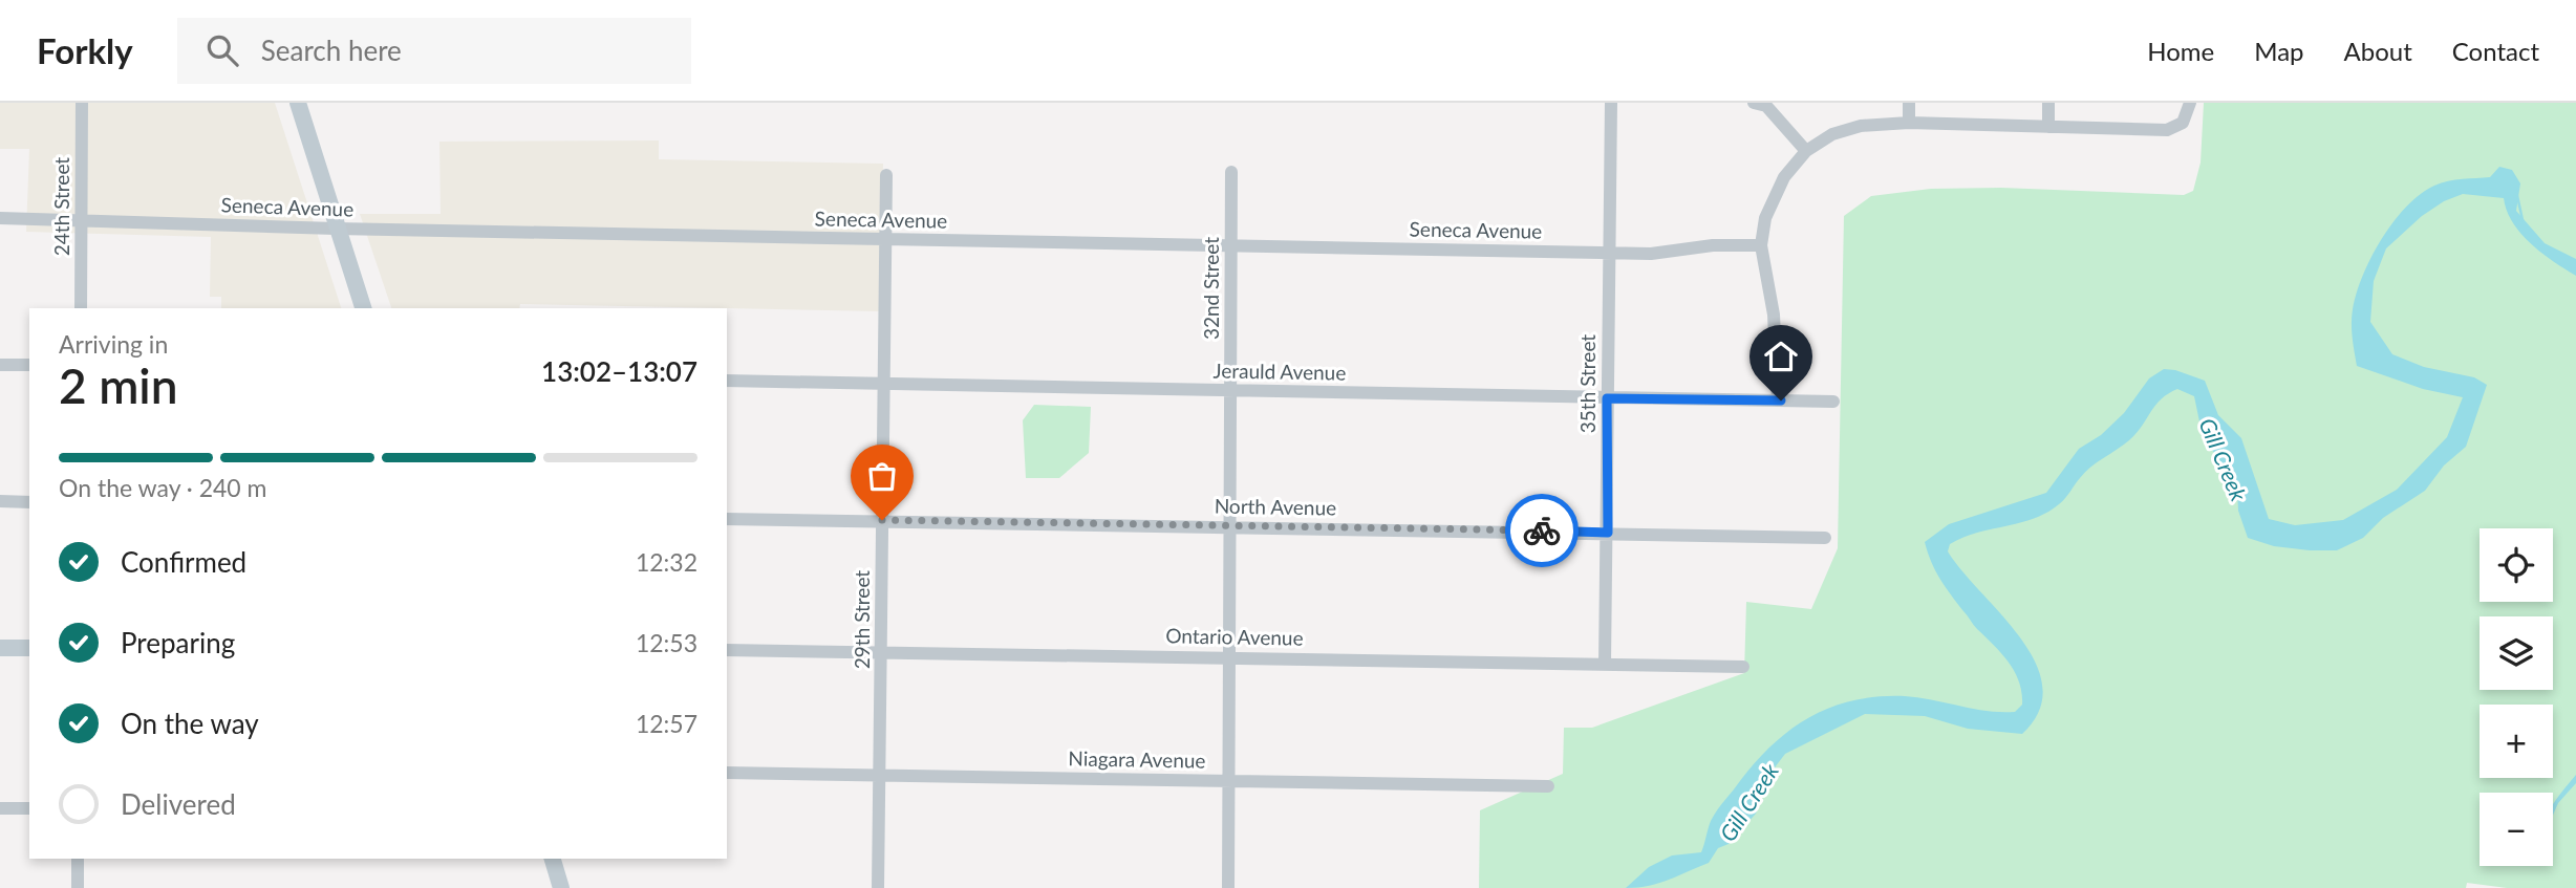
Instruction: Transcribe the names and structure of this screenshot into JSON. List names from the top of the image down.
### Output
{
  "streets": {
    "street": [
      "24th Street",
      "Seneca Avenue",
      "32nd Street",
      "Jerauld Avenue",
      "35th Street",
      "North Avenue",
      "29th Street",
      "Ontario Avenue",
      "Niagara Avenue"
    ]
  },
  "crossings": [
    ["24th Street", "Seneca Avenue"],
    ["Seneca Avenue", "32nd Street"],
    ["Seneca Avenue", "35th Street"],
    ["Seneca Avenue", "29th Street"],
    ["32nd Street", "Jerauld Avenue"],
    ["32nd Street", "North Avenue"],
    ["32nd Street", "Ontario Avenue"],
    ["32nd Street", "Niagara Avenue"],
    ["Jerauld Avenue", "35th Street"],
    ["Jerauld Avenue", "29th Street"],
    ["35th Street", "North Avenue"],
    ["35th Street", "Ontario Avenue"],
    ["North Avenue", "29th Street"],
    ["29th Street", "Ontario Avenue"],
    ["29th Street", "Niagara Avenue"]
  ],
  "water": ["Gill Creek"],
  "page": {
    "header": "Forkly",
    "search": "Search here",
    "nav": [
      "Home",
      "Map",
      "About",
      "Contact"
    ],
    "heading": ["2 min", "Arriving in", "13:02–13:07"],
    "bar": "On the way · 240 m",
    "list": [
      ["Confirmed", "12:32"],
      ["Preparing", "12:53"],
      ["On the way", "12:57"],
      "Delivered"
    ],
    "map_buttons": ["+", "−"]
  }
}
